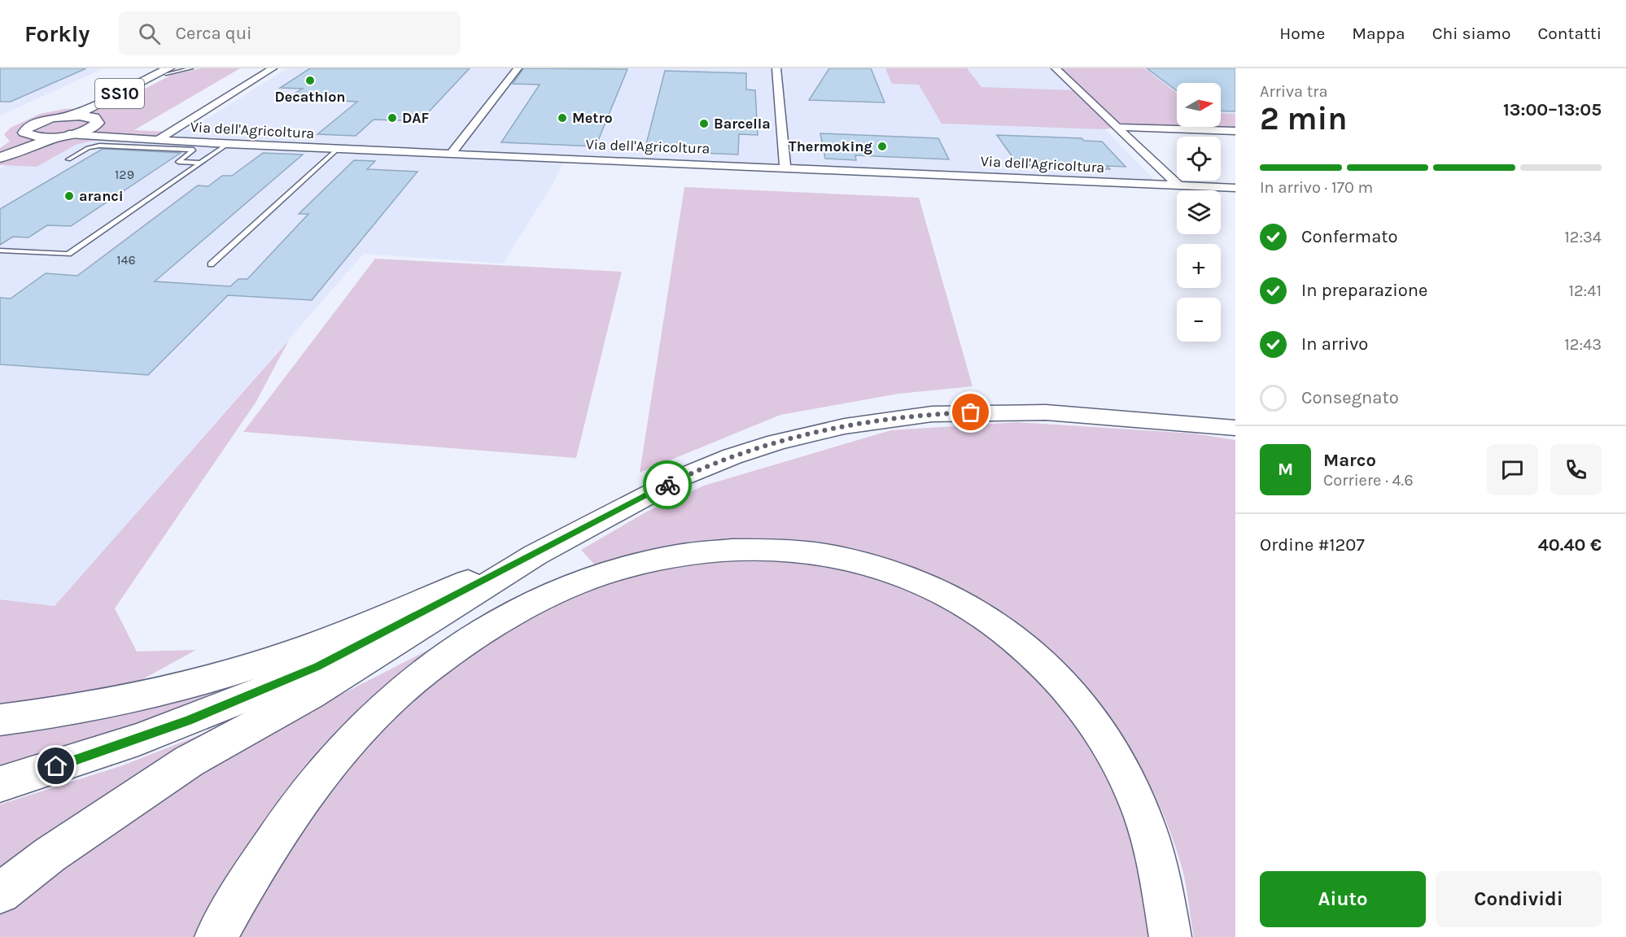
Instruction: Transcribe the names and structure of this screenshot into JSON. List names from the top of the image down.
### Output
{
  "streets": {
    "main road": ["SS10"],
    "street": ["Via dell'Agricoltura"]
  },
  "places": [
    "Decathlon",
    "DAF",
    "Metro",
    "Barcella",
    "Thermoking",
    "aranci"
  ],
  "house_numbers": ["129", "146"],
  "north": "right",
  "page": {
    "header": "Forkly",
    "search": "Cerca qui",
    "nav": [
      "Home",
      "Mappa",
      "Chi siamo",
      "Contatti"
    ],
    "heading": ["2 min", "Arriva tra", "13:00–13:05"],
    "panel": [
      "Marco",
      "Corriere · 4.6",
      "Ordine #1207",
      "40.40 €"
    ],
    "map_buttons": ["+", "−"],
    "bar": "In arrivo · 170 m",
    "list": [
      ["Confermato", "12:34"],
      ["In preparazione", "12:41"],
      ["In arrivo", "12:43"],
      "Consegnato"
    ],
    "round": "M",
    "buttons": ["Aiuto", "Condividi"]
  }
}
